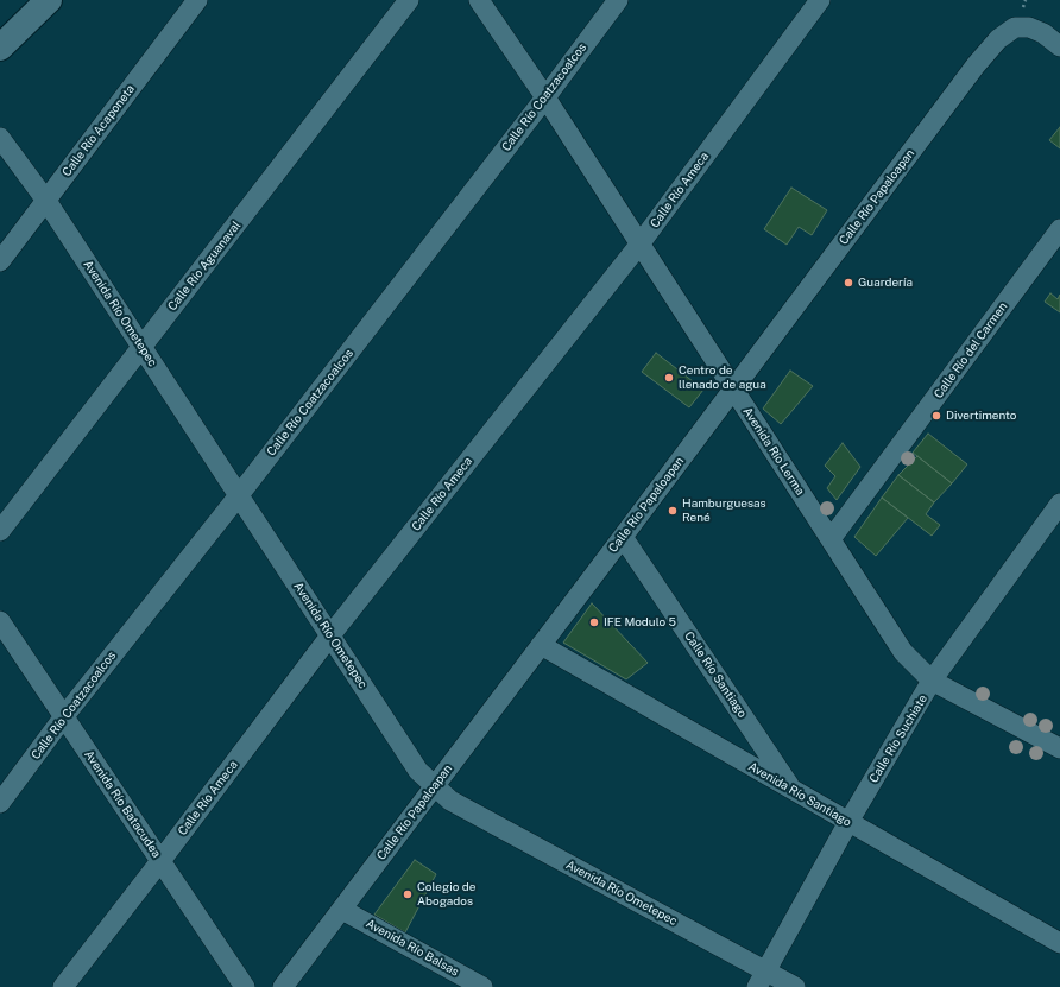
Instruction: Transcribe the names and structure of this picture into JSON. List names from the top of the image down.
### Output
{
  "streets": {
    "street": [
      "Calle Río Coatzacoalcos",
      "Calle Río Acaponeta",
      "Calle Río Ameca",
      "Calle Río Papaloapan",
      "Calle Río Aguanaval",
      "Avenida Río Ometepec",
      "Calle Río del Carmen",
      "Avenida Río Lerma",
      "Calle Río Santiago",
      "Calle Río Suchiate",
      "Avenida Río Santiago",
      "Avenida Río Batacudea",
      "Avenida Río Balsas"
    ]
  },
  "crossings": [
    ["Calle Río Coatzacoalcos", "Avenida Río Ometepec"],
    ["Calle Río Coatzacoalcos", "Avenida Río Lerma"],
    ["Calle Río Coatzacoalcos", "Avenida Río Batacudea"],
    ["Calle Río Acaponeta", "Avenida Río Ometepec"],
    ["Calle Río Ameca", "Avenida Río Ometepec"],
    ["Calle Río Ameca", "Avenida Río Lerma"],
    ["Calle Río Ameca", "Avenida Río Batacudea"],
    ["Calle Río Papaloapan", "Avenida Río Ometepec"],
    ["Calle Río Papaloapan", "Avenida Río Lerma"],
    ["Calle Río Papaloapan", "Calle Río Santiago"],
    ["Calle Río Papaloapan", "Avenida Río Santiago"],
    ["Calle Río Papaloapan", "Avenida Río Balsas"],
    ["Calle Río Aguanaval", "Avenida Río Ometepec"],
    ["Avenida Río Ometepec", "Calle Río Suchiate"],
    ["Calle Río del Carmen", "Avenida Río Lerma"],
    ["Avenida Río Lerma", "Calle Río Suchiate"],
    ["Calle Río Santiago", "Avenida Río Santiago"],
    ["Calle Río Suchiate", "Avenida Río Santiago"]
  ],
  "places": [
    "Guardería",
    "Centro de llenado de agua",
    "Divertimento",
    "Hamburguesas René",
    "IFE Modulo 5",
    "Colegio de Abogados"
  ]
}
